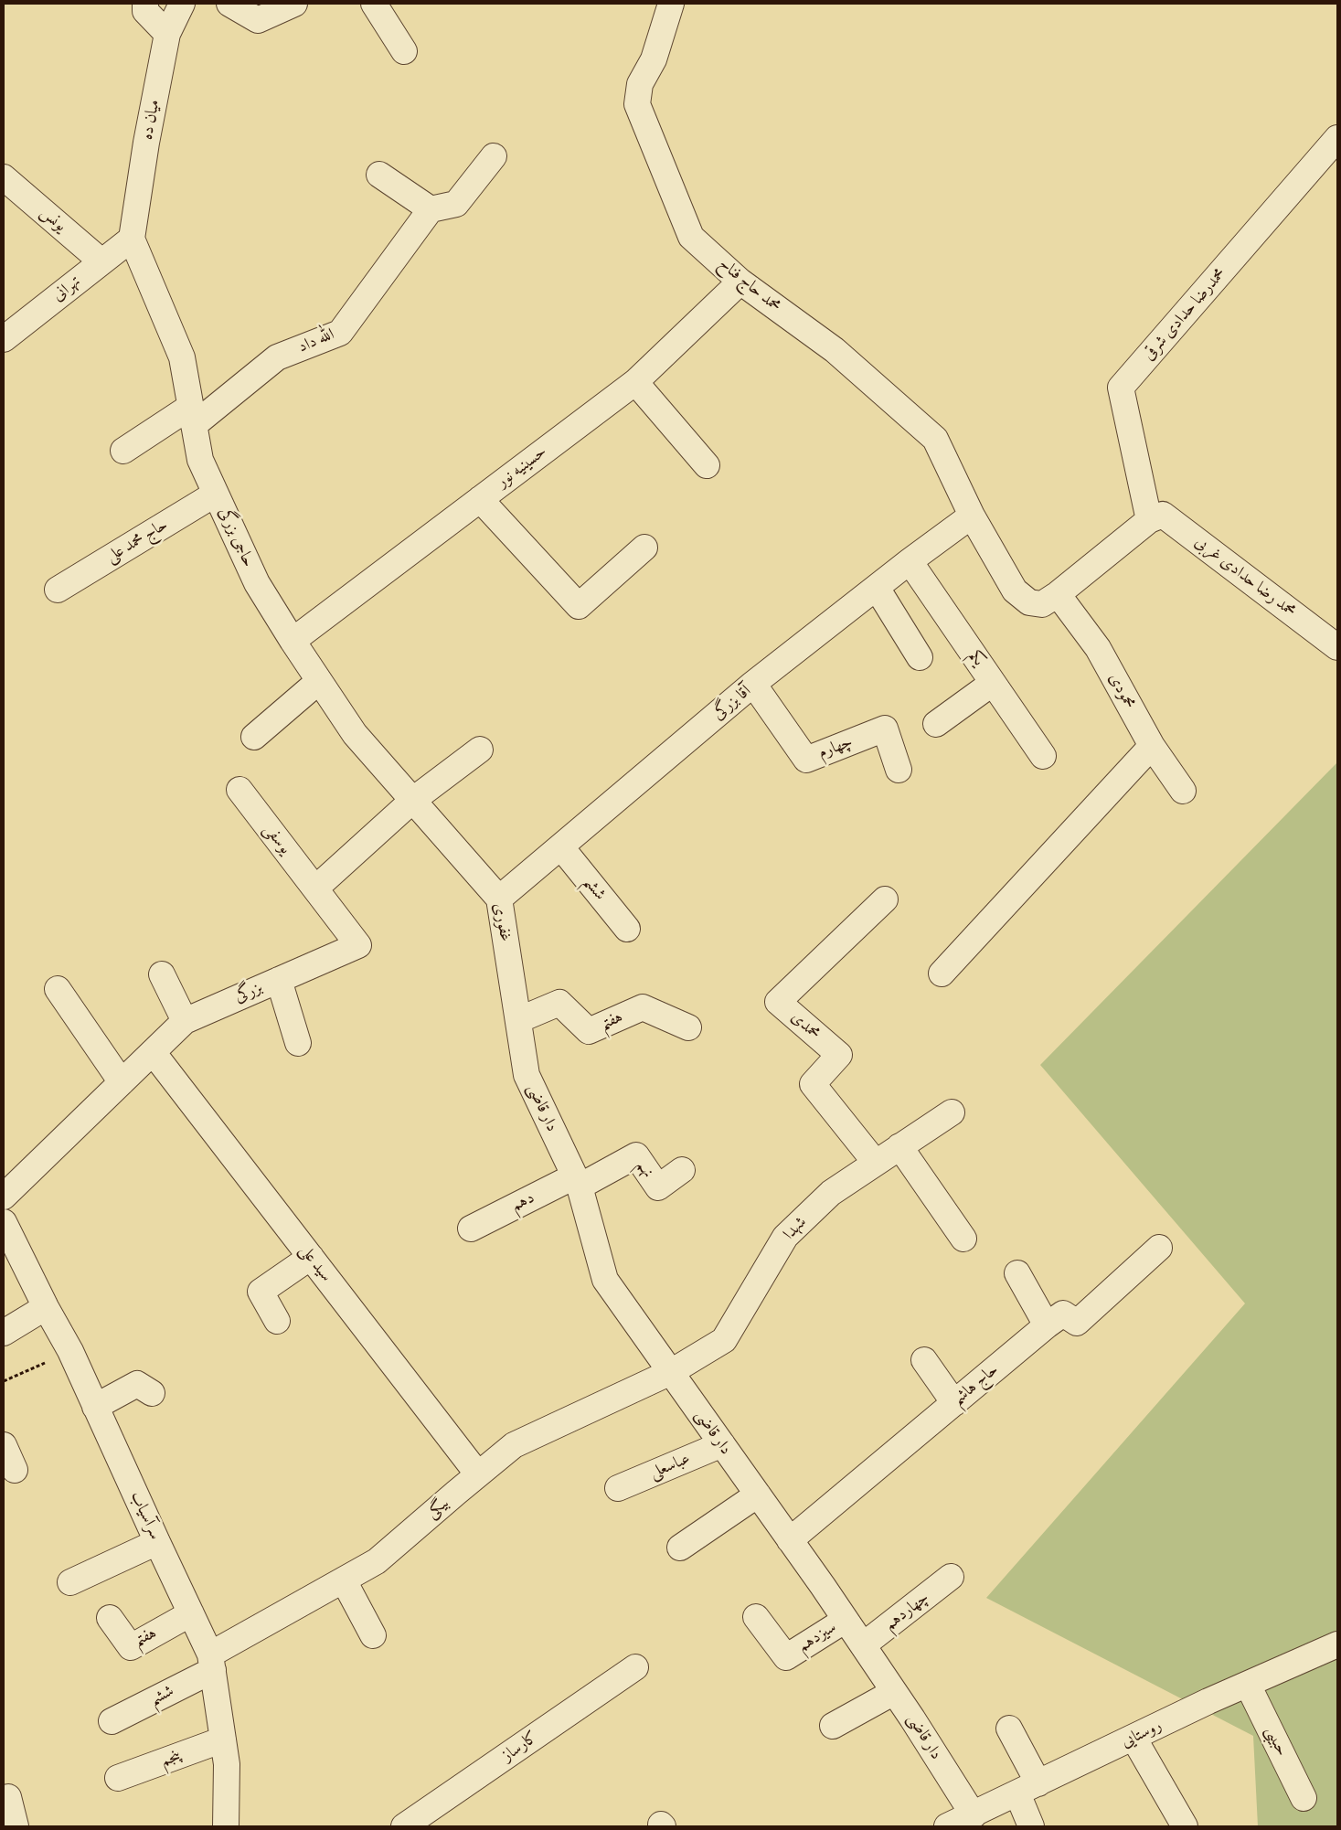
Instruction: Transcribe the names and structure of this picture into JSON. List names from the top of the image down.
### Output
{
  "streets": {
    "street": [
      "میان ده",
      "یونس",
      "محمد حاج فناح",
      "تهرانی",
      "محمدرضا حدادی شرقی",
      "الله داد",
      "حسینیه نور",
      "حاجی بزرگی",
      "حاج محمد علی",
      "محمد رضا حدادی غربی",
      "یکم",
      "محمودی",
      "آقا بزرگی",
      "چهارم",
      "یوسفی",
      "ششم",
      "غفوری",
      "بزرگی",
      "هفتم",
      "محمدی",
      "دار قاضی",
      "نهم",
      "دهم",
      "شهدا",
      "سید علی",
      "حاج هاشم",
      "عباسعلی",
      "بیگی",
      "سرآسیاب",
      "چهاردهم",
      "سیزدهم",
      "روستایی",
      "حبیبی",
      "کارساز",
      "پنجم"
    ]
  },
  "crossings": [
    ["میان ده", "تهرانی"],
    ["میان ده", "حاجی بزرگی"],
    ["یونس", "تهرانی"],
    ["محمد حاج فناح", "حسینیه نور"],
    ["محمد حاج فناح", "محمودی"],
    ["محمد حاج فناح", "آقا بزرگی"],
    ["تهرانی", "حاجی بزرگی"],
    ["محمدرضا حدادی شرقی", "محمد رضا حدادی غربی"],
    ["الله داد", "حاجی بزرگی"],
    ["حسینیه نور", "حاجی بزرگی"],
    ["حاجی بزرگی", "حاج محمد علی"],
    ["حاجی بزرگی", "غفوری"],
    ["یکم", "آقا بزرگی"],
    ["آقا بزرگی", "چهارم"],
    ["آقا بزرگی", "ششم"],
    ["آقا بزرگی", "غفوری"],
    ["یوسفی", "بزرگی"],
    ["ششم", "بیگی"],
    ["ششم", "سرآسیاب"],
    ["غفوری", "هفتم"],
    ["غفوری", "دار قاضی"],
    ["بزرگی", "سید علی"],
    ["هفتم", "دار قاضی"],
    ["هفتم", "سرآسیاب"],
    ["محمدی", "شهدا"],
    ["دار قاضی", "نهم"],
    ["دار قاضی", "دهم"],
    ["دار قاضی", "شهدا"],
    ["دار قاضی", "حاج هاشم"],
    ["دار قاضی", "عباسعلی"],
    ["دار قاضی", "بیگی"],
    ["دار قاضی", "چهاردهم"],
    ["دار قاضی", "سیزدهم"],
    ["دار قاضی", "روستایی"],
    ["نهم", "دهم"],
    ["شهدا", "بیگی"],
    ["سید علی", "بیگی"],
    ["بیگی", "سرآسیاب"],
    ["سرآسیاب", "پنجم"],
    ["روستایی", "حبیبی"]
  ]
}
